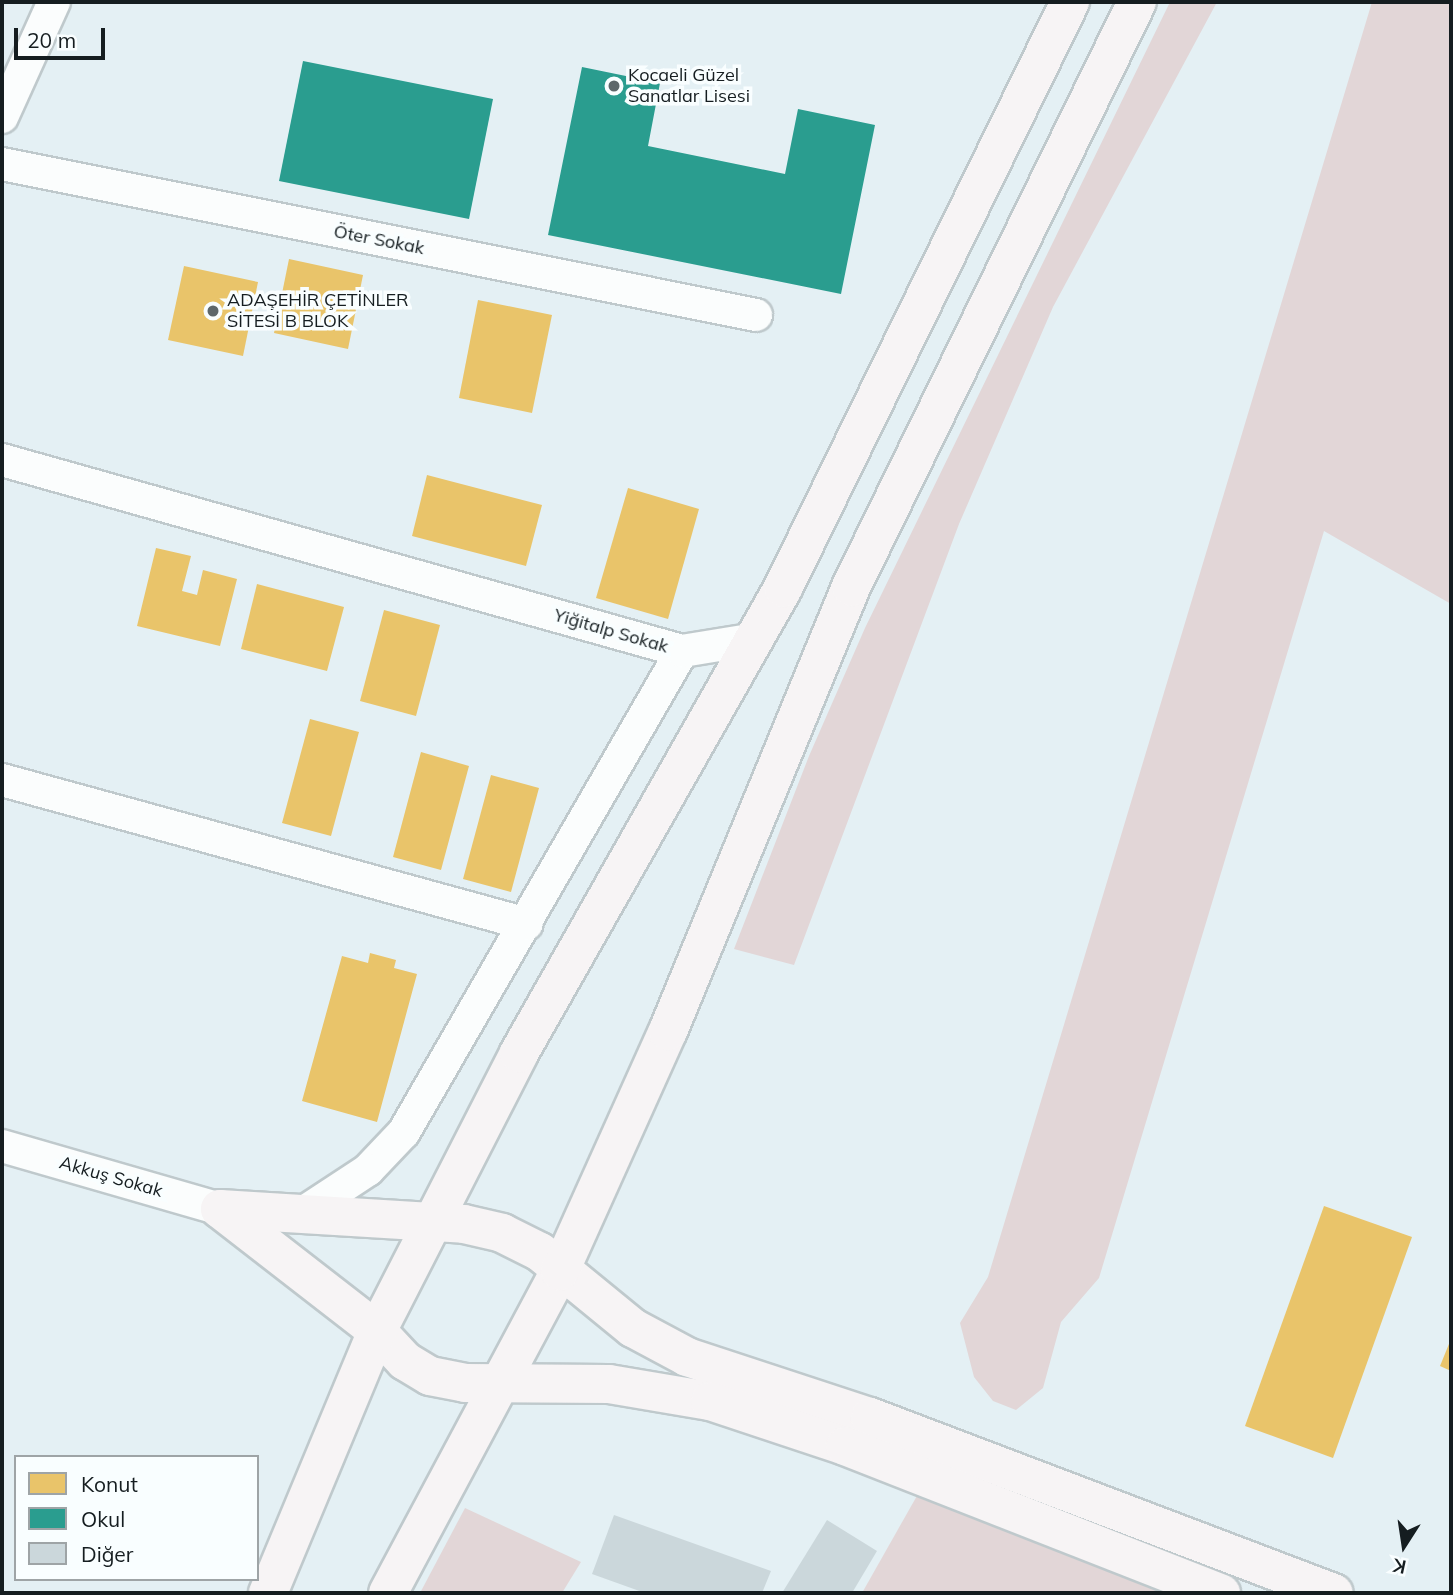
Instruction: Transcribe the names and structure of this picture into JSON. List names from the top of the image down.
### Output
{
  "streets": {
    "street": ["Öter Sokak", "Yiğitalp Sokak", "Akkuş Sokak"]
  },
  "places": ["Kocaeli Güzel Sanatlar Lisesi", "ADAŞEHİR ÇETİNLER SİTESİ B BLOK"],
  "legend": ["Konut", "Okul", "Diğer"],
  "scale_bar": "20 m",
  "north": "bottom"
}
